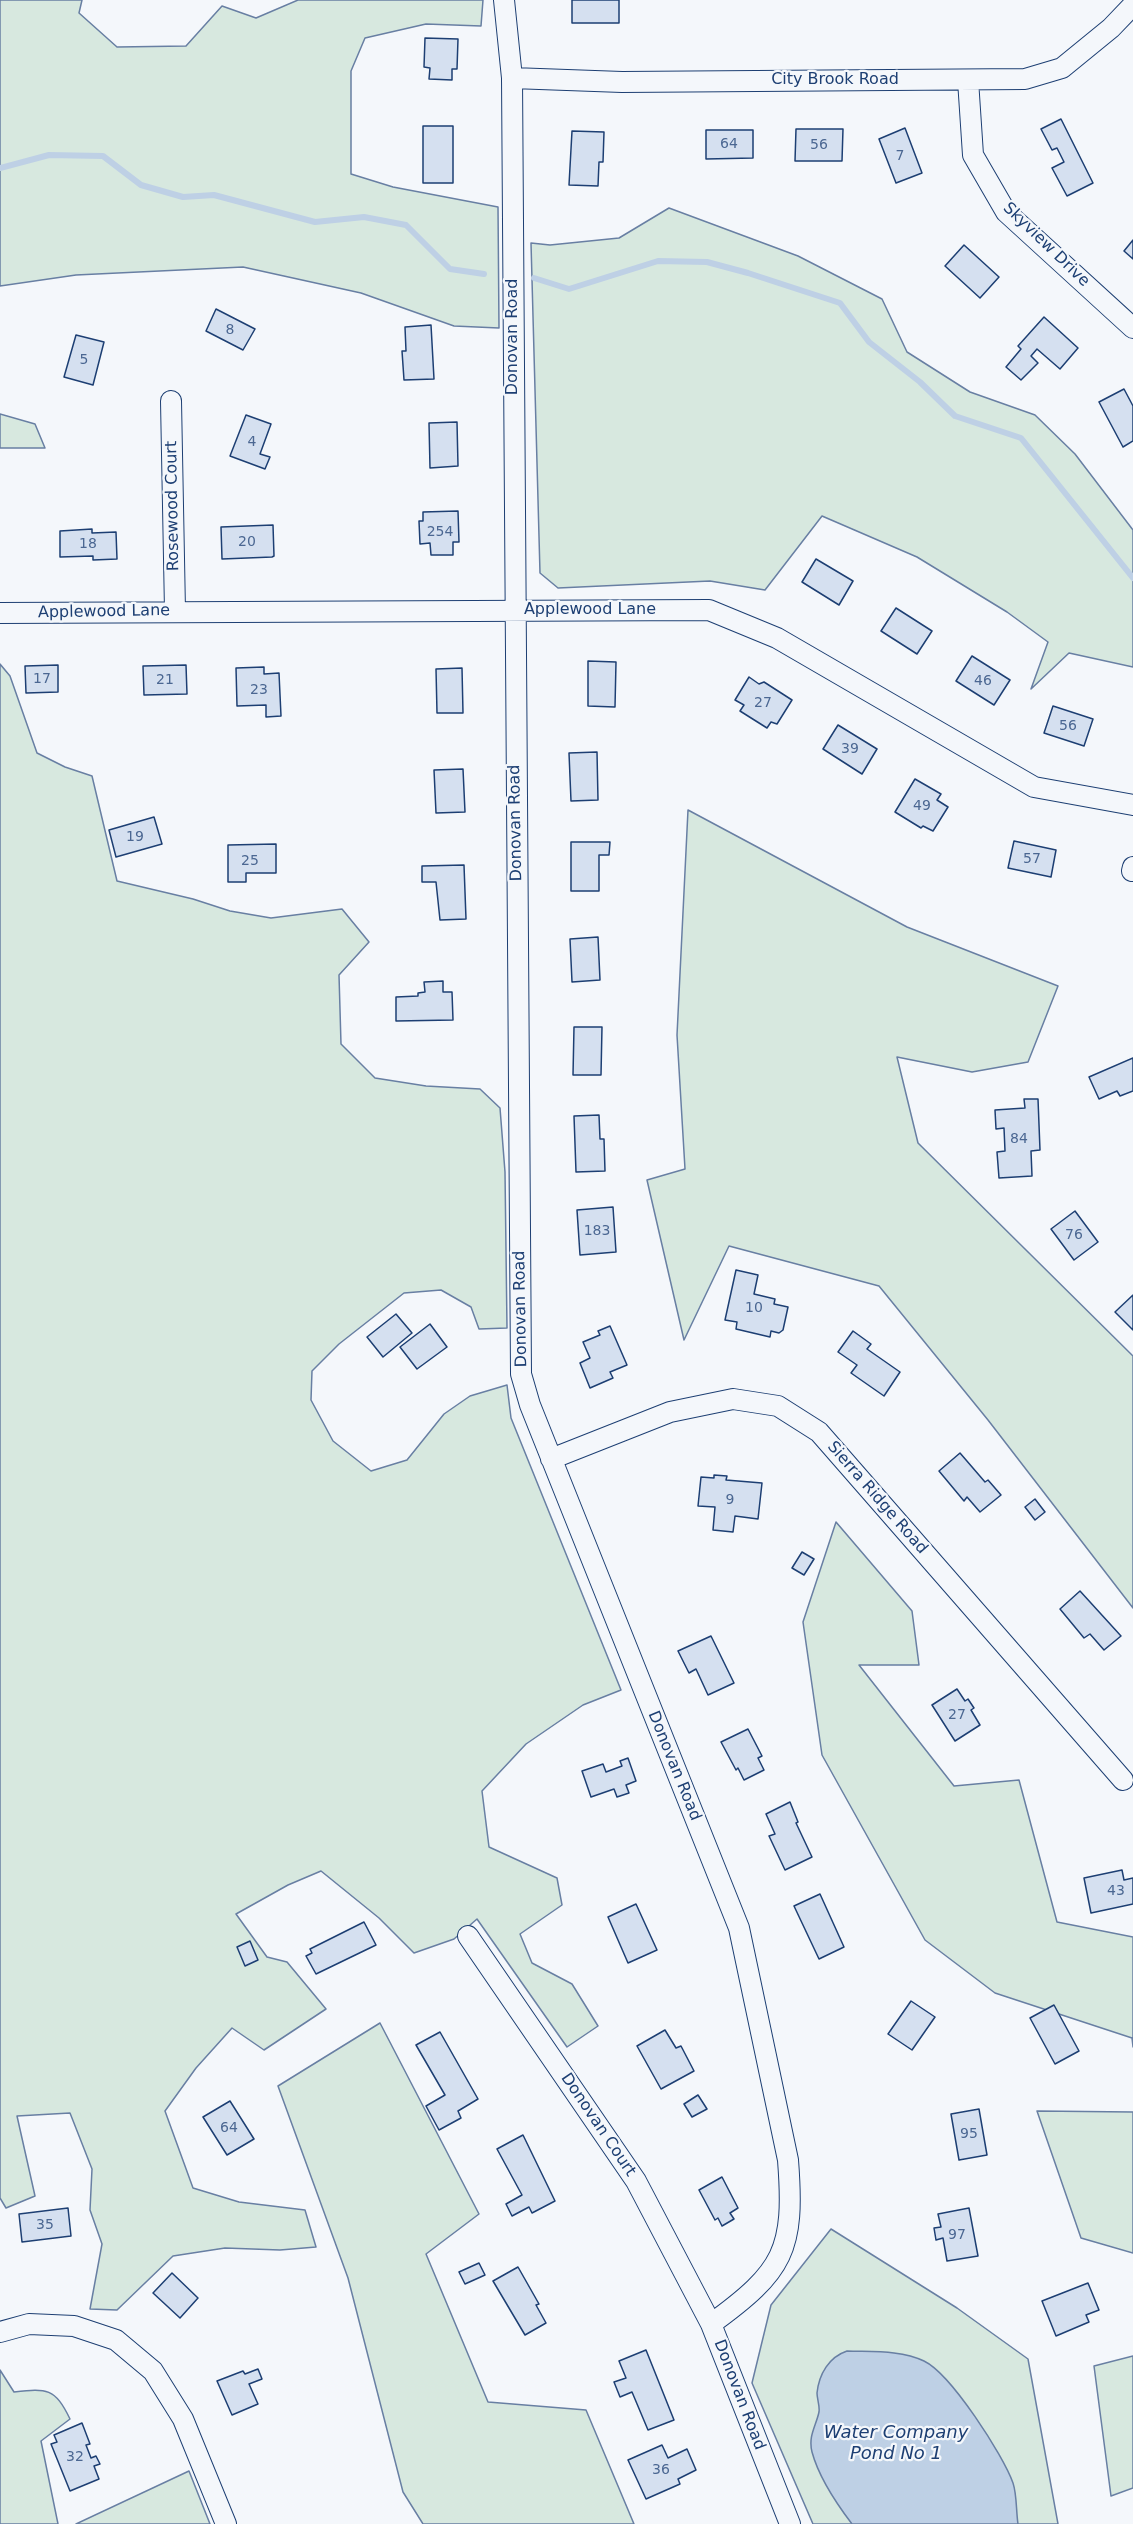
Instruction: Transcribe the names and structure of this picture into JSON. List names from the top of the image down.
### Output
{
  "streets": {
    "street": [
      "City Brook Road",
      "Skyview Drive",
      "Donovan Road",
      "Rosewood Court",
      "Applewood Lane",
      "Sierra Ridge Road",
      "Donovan Court"
    ]
  },
  "crossings": [
    ["City Brook Road", "Skyview Drive"],
    ["City Brook Road", "Donovan Road"],
    ["Donovan Road", "Applewood Lane"],
    ["Donovan Road", "Sierra Ridge Road"],
    ["Donovan Road", "Donovan Court"],
    ["Rosewood Court", "Applewood Lane"]
  ],
  "water": ["Water Company Pond No 1"],
  "house_numbers": [
    "64",
    "56",
    "7",
    "8",
    "5",
    "4",
    "254",
    "20",
    "18",
    "17",
    "21",
    "46",
    "23",
    "27",
    "56",
    "39",
    "49",
    "19",
    "57",
    "25",
    "84",
    "183",
    "76",
    "10",
    "9",
    "27",
    "43",
    "64",
    "95",
    "35",
    "97",
    "32",
    "36"
  ]
}
